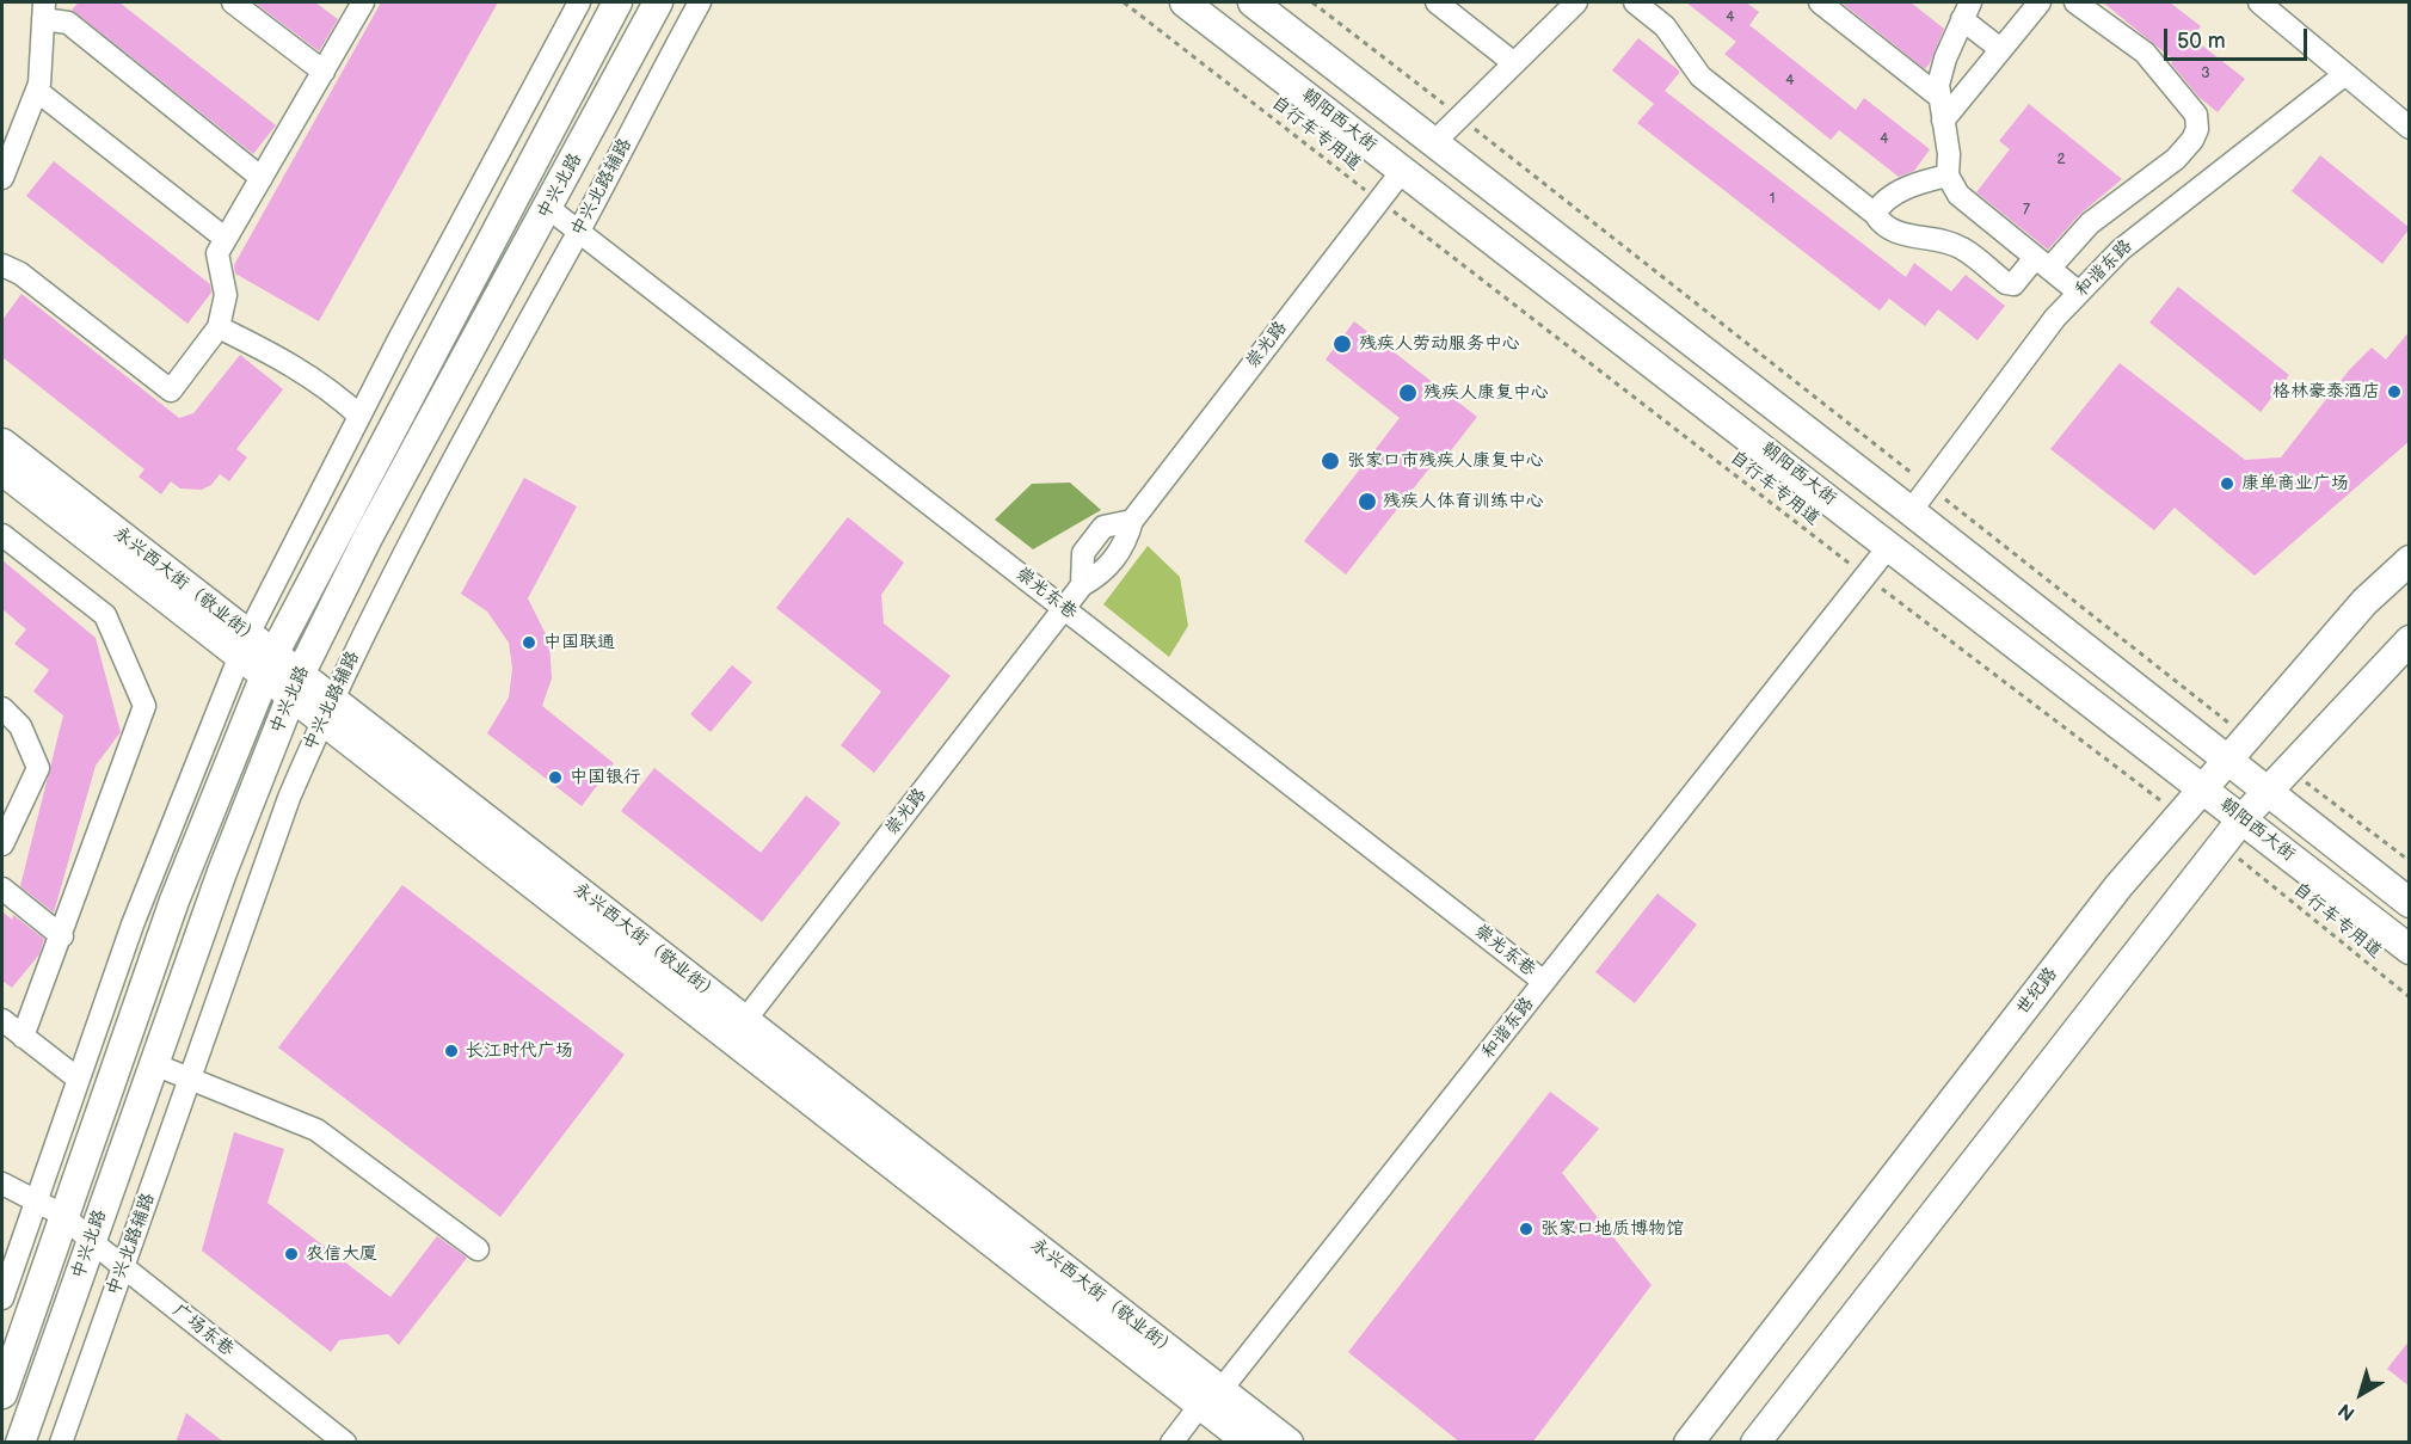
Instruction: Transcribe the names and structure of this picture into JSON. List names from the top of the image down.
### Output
{
  "streets": {
    "main road": [
      "朝阳西大街",
      "中兴北路",
      "永兴西大街（敬业街）",
      "世纪路"
    ],
    "street": [
      "中兴北路辅路",
      "和谐东路",
      "崇光路",
      "崇光东巷",
      "广场东巷"
    ],
    "path": ["自行车专用道"]
  },
  "crossings": [
    ["朝阳西大街", "和谐东路"],
    ["朝阳西大街", "崇光路"],
    ["朝阳西大街", "世纪路"],
    ["自行车专用道", "和谐东路"],
    ["自行车专用道", "崇光路"],
    ["自行车专用道", "世纪路"],
    ["中兴北路", "永兴西大街（敬业街）"],
    ["中兴北路", "崇光东巷"],
    ["中兴北路", "广场东巷"],
    ["中兴北路辅路", "永兴西大街（敬业街）"],
    ["中兴北路辅路", "崇光东巷"],
    ["中兴北路辅路", "广场东巷"],
    ["和谐东路", "永兴西大街（敬业街）"],
    ["和谐东路", "崇光东巷"],
    ["崇光路", "永兴西大街（敬业街）"],
    ["崇光路", "崇光东巷"]
  ],
  "places": [
    "残疾人劳动服务中心",
    "格林豪泰酒店",
    "残疾人康复中心",
    "张家口市残疾人康复中心",
    "康单商业广场",
    "残疾人体育训练中心",
    "中国联通",
    "中国银行",
    "长江时代广场",
    "张家口地质博物馆",
    "农信大厦"
  ],
  "house_numbers": [
    "4",
    "3",
    "4",
    "4",
    "2",
    "1",
    "7"
  ],
  "scale_bar": "50 m",
  "north": "bottom left"
}
